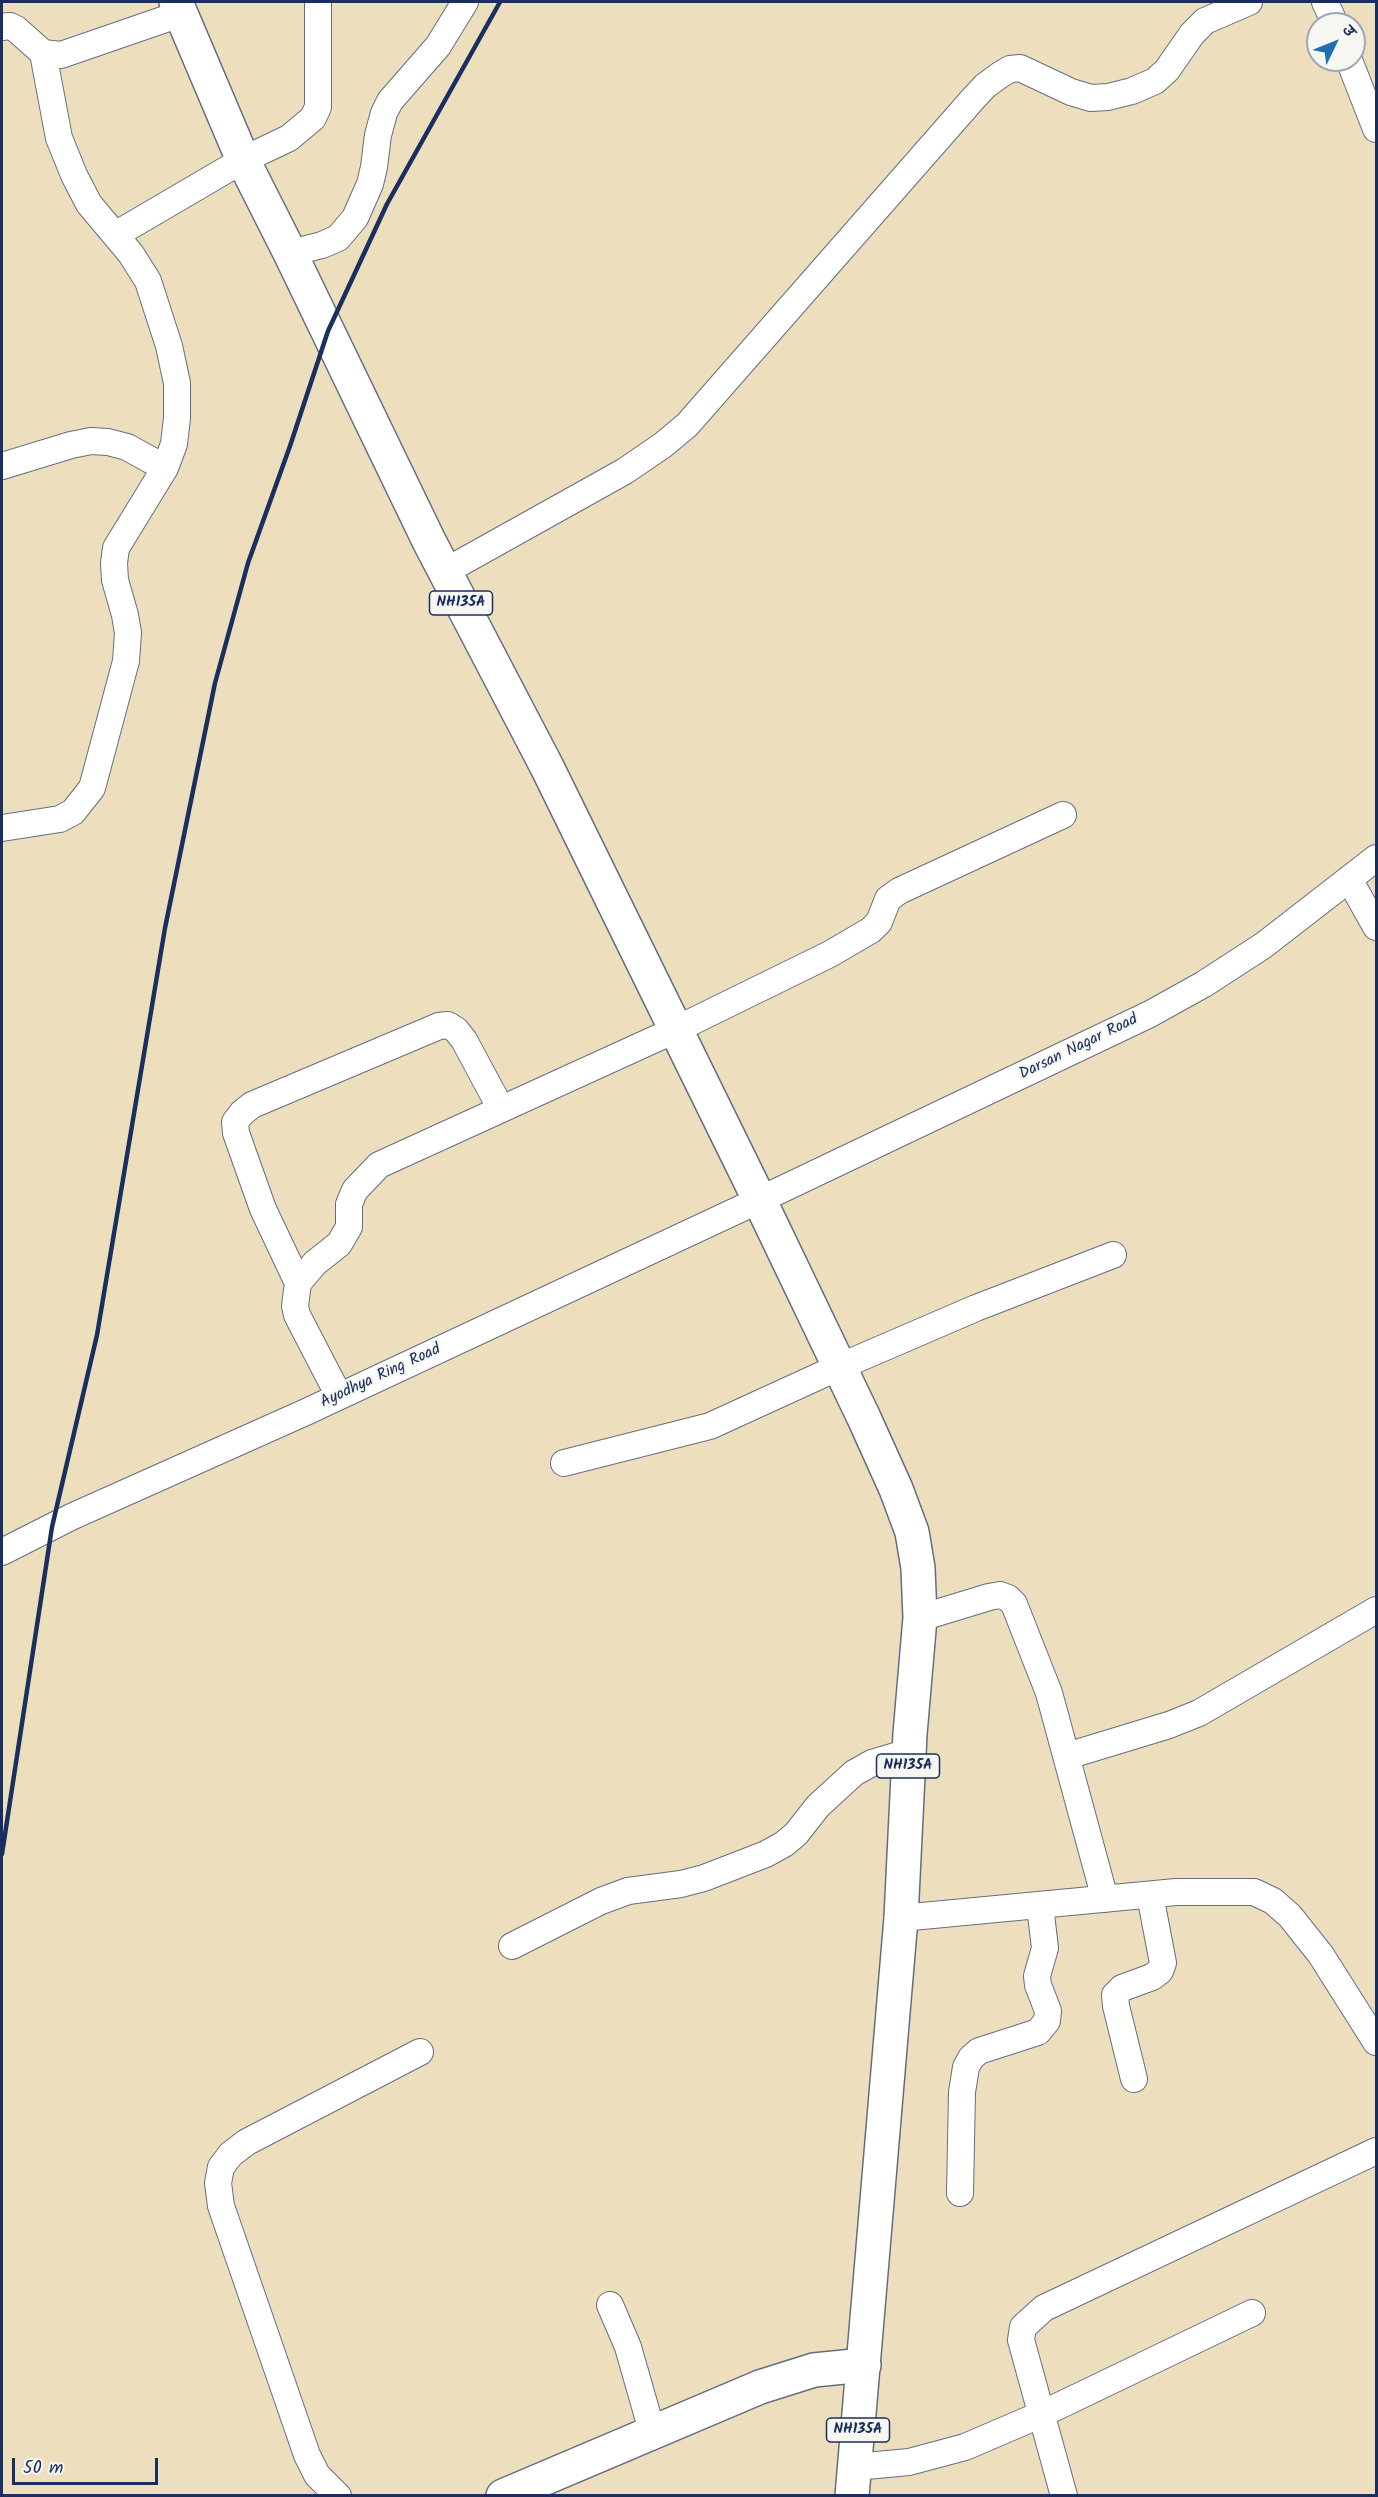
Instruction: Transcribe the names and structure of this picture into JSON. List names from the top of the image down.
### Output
{
  "streets": {
    "main road": ["NH135A"],
    "street": ["Darsan Nagar Road", "Ayodhya Ring Road"]
  },
  "crossings": [
    ["NH135A", "Darsan Nagar Road"],
    ["NH135A", "Ayodhya Ring Road"],
    ["Darsan Nagar Road", "Ayodhya Ring Road"]
  ],
  "scale_bar": "50 m",
  "north": "top right"
}
